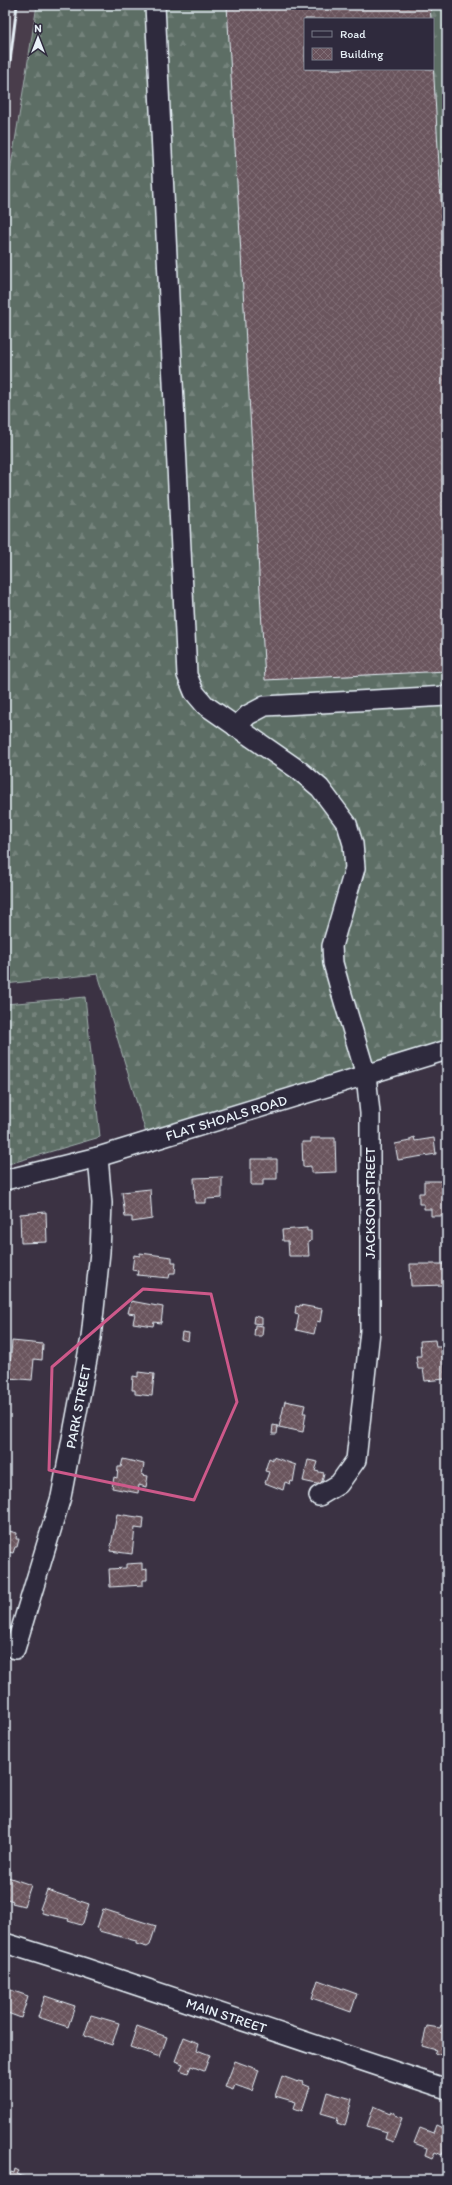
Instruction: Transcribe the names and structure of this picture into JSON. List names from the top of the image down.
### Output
{
  "streets": {
    "street": [
      "FLAT SHOALS ROAD",
      "JACKSON STREET",
      "PARK STREET",
      "MAIN STREET"
    ]
  },
  "crossings": [
    ["FLAT SHOALS ROAD", "JACKSON STREET"],
    ["FLAT SHOALS ROAD", "PARK STREET"]
  ],
  "legend": ["Road", "Building"],
  "north": "top"
}
